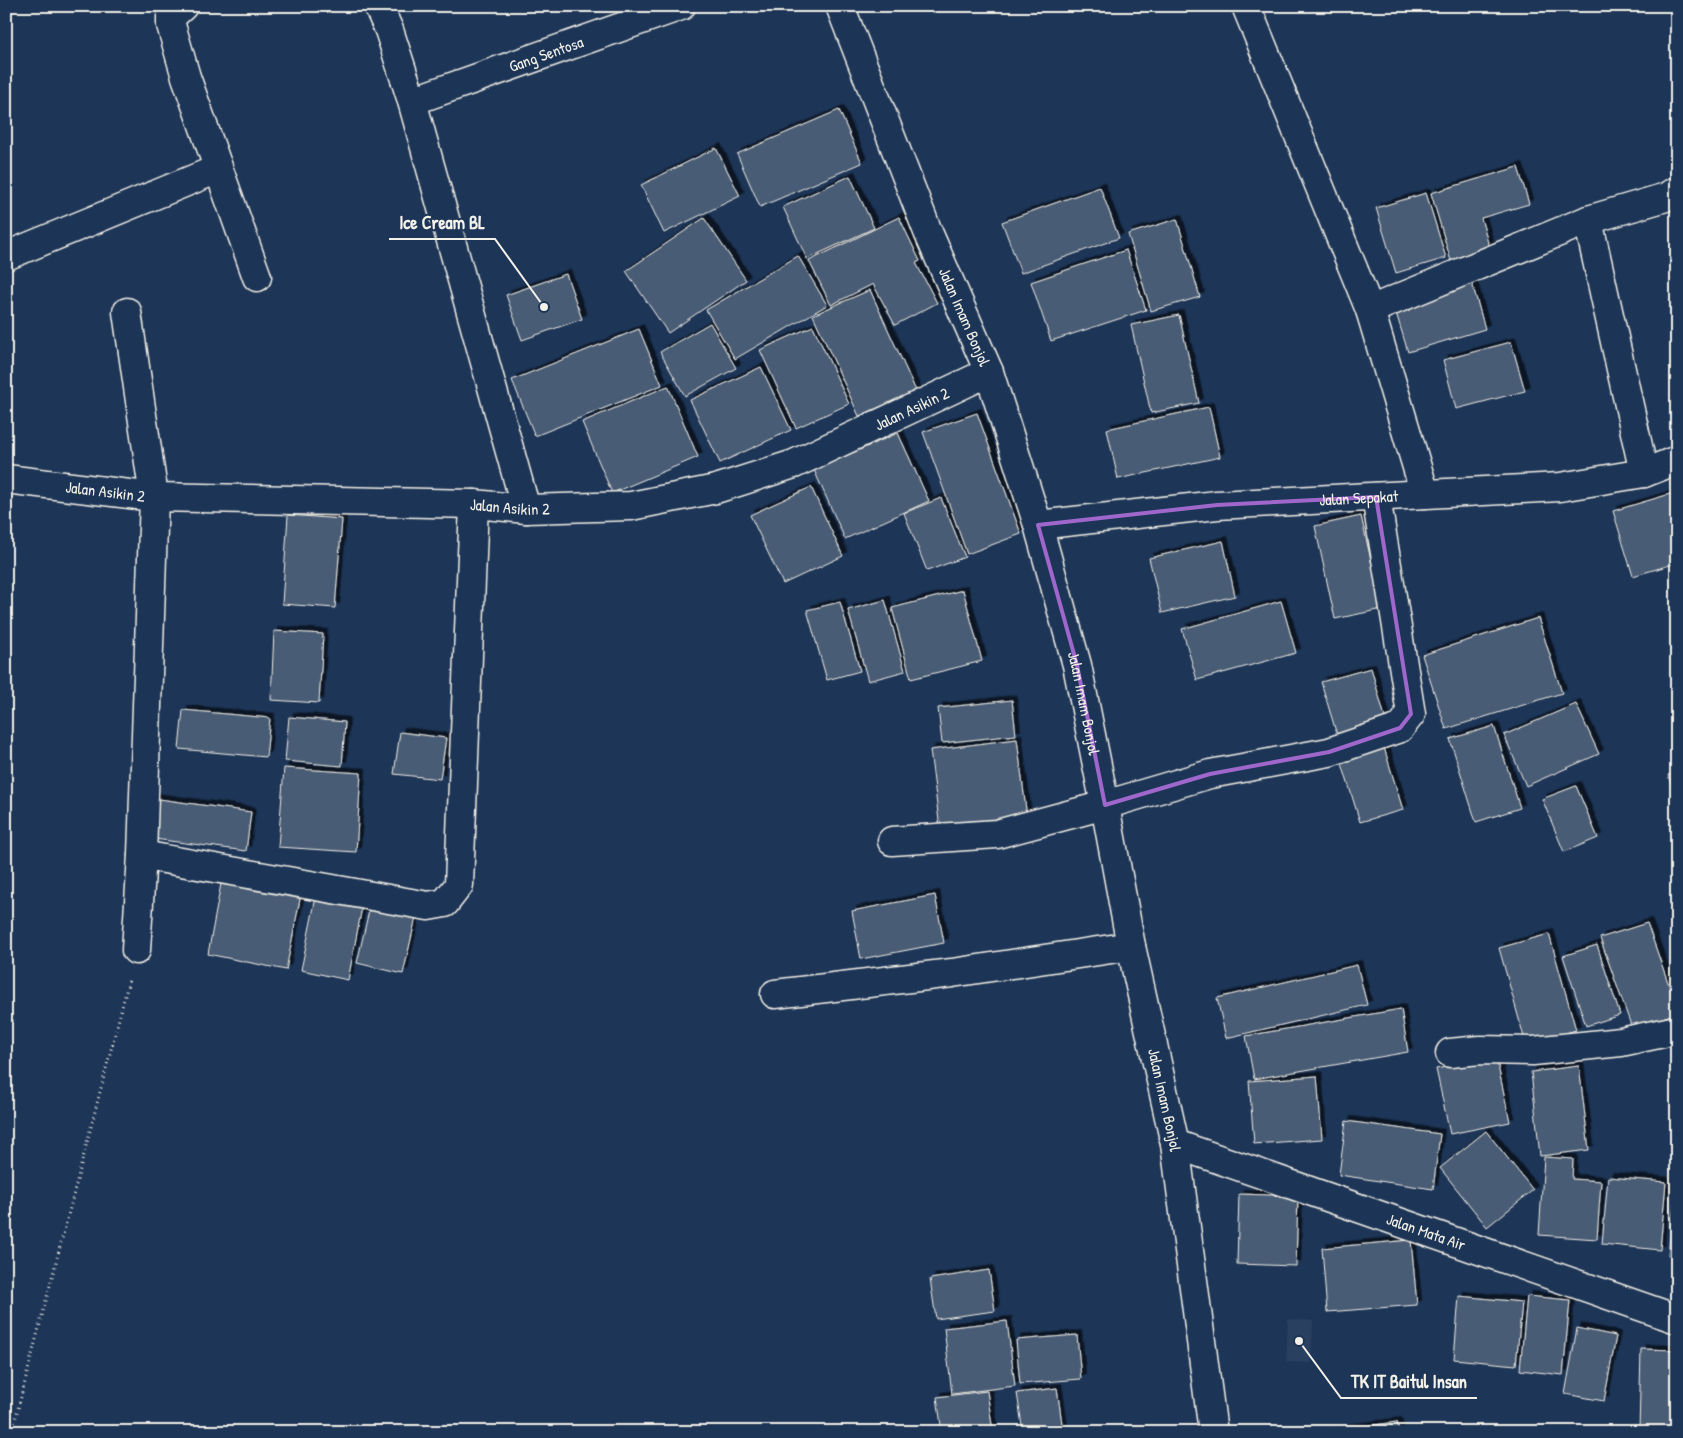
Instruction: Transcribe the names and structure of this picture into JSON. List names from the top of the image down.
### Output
{
  "streets": {
    "main road": [
      "Gang Sentosa",
      "Jalan Imam Bonjol",
      "Jalan Asikin 2",
      "Jalan Sepakat",
      "Jalan Mata Air"
    ]
  },
  "crossings": [
    ["Jalan Imam Bonjol", "Jalan Asikin 2"],
    ["Jalan Imam Bonjol", "Jalan Sepakat"],
    ["Jalan Imam Bonjol", "Jalan Mata Air"]
  ],
  "places": ["Ice Cream BL", "TK IT Baitul Insan"]
}
